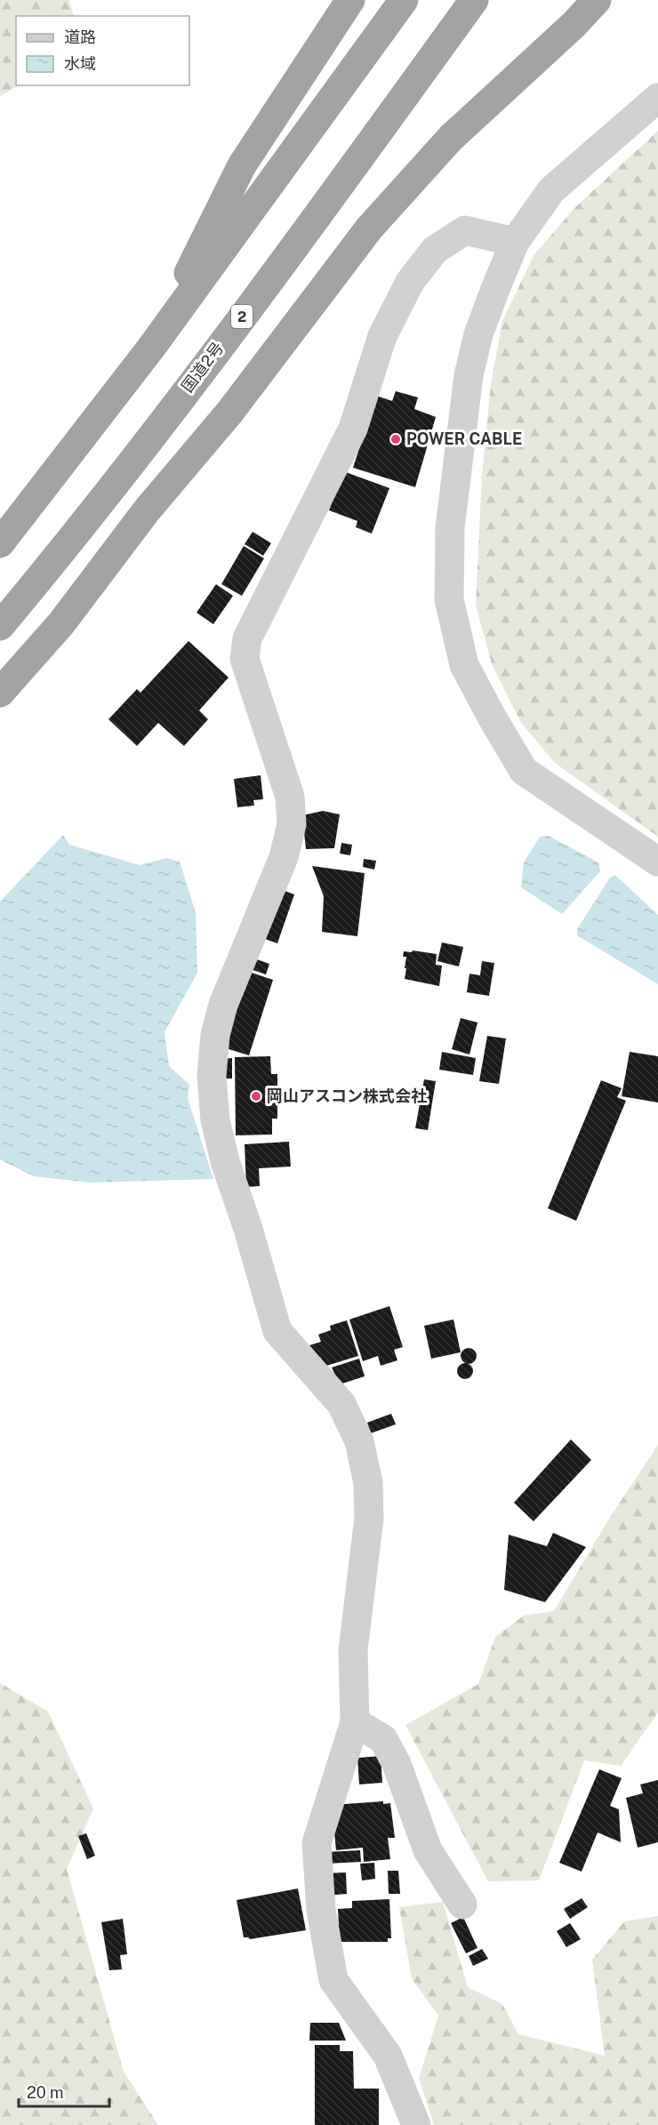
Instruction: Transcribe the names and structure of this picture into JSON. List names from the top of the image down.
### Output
{
  "streets": {
    "highway": ["2", "国道2号"]
  },
  "places": ["POWER CABLE", "岡山アスコン株式会社"],
  "legend": ["道路", "水域"],
  "scale_bar": "20 m"
}
